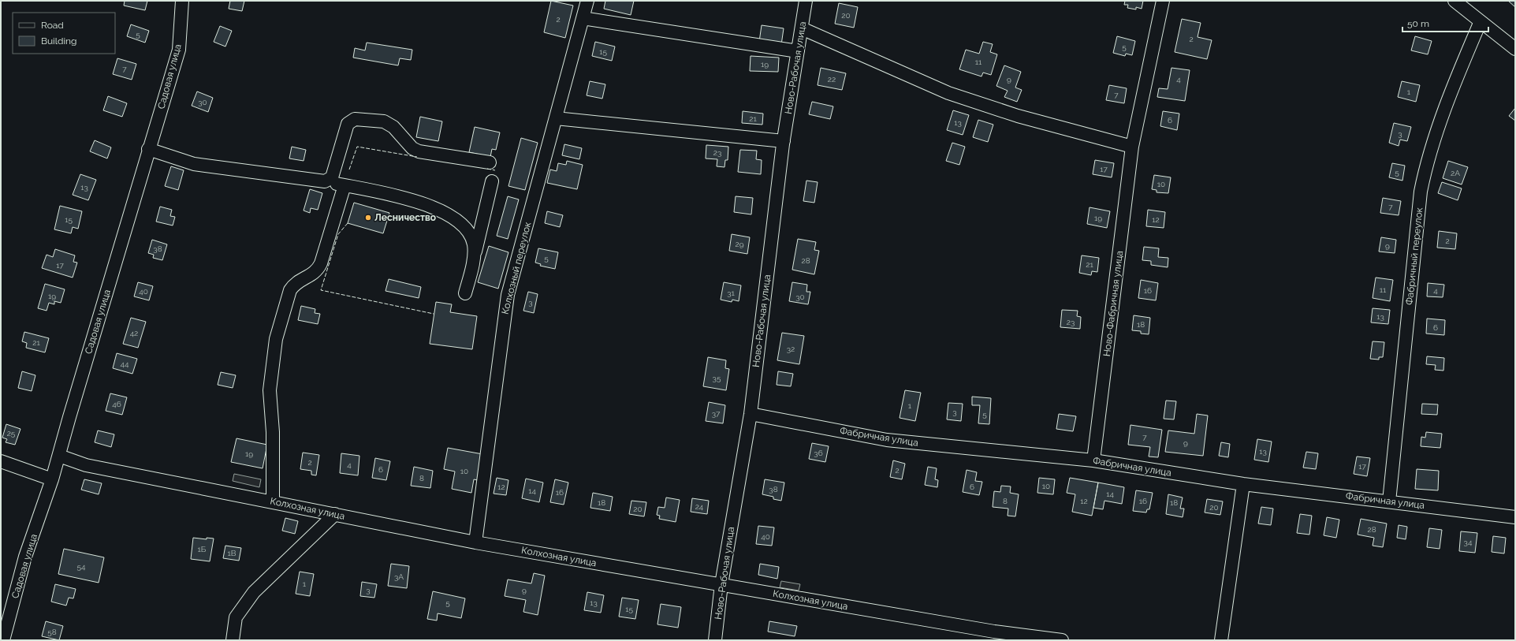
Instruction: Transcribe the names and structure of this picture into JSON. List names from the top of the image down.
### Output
{
  "streets": {
    "street": [
      "Ново-Рабочая улица",
      "Садовая улица",
      "Фабричный переулок",
      "Колхозный переулок",
      "Ново-Фабричная улица",
      "Фабричная улица",
      "Колхозная улица"
    ]
  },
  "crossings": [
    ["Ново-Рабочая улица", "Фабричная улица"],
    ["Ново-Рабочая улица", "Колхозная улица"],
    ["Садовая улица", "Колхозная улица"],
    ["Фабричный переулок", "Фабричная улица"],
    ["Колхозный переулок", "Колхозная улица"],
    ["Ново-Фабричная улица", "Фабричная улица"]
  ],
  "places": ["Лесничество"],
  "house_numbers": [
    "20",
    "2",
    "5",
    "2",
    "5",
    "15",
    "11",
    "19",
    "7",
    "22",
    "9",
    "4",
    "1",
    "7",
    "30",
    "21",
    "6",
    "13",
    "3",
    "23",
    "17",
    "5",
    "2А",
    "10",
    "13",
    "7",
    "19",
    "15",
    "12",
    "2",
    "29",
    "9",
    "38",
    "5",
    "28",
    "21",
    "17",
    "11",
    "16",
    "4",
    "40",
    "31",
    "19",
    "30",
    "3",
    "13",
    "23",
    "18",
    "6",
    "42",
    "21",
    "32",
    "44",
    "35",
    "46",
    "1",
    "3",
    "37",
    "5",
    "25",
    "7",
    "9",
    "13",
    "36",
    "19",
    "2",
    "4",
    "17",
    "6",
    "2",
    "10",
    "8",
    "10",
    "12",
    "6",
    "38",
    "14",
    "16",
    "14",
    "8",
    "12",
    "16",
    "18",
    "18",
    "24",
    "20",
    "20",
    "28",
    "40",
    "34",
    "1Б",
    "1В",
    "54",
    "3А",
    "1",
    "3",
    "9",
    "5",
    "13",
    "15",
    "58"
  ],
  "legend": ["Road", "Building"],
  "scale_bar": "50 m"
}
